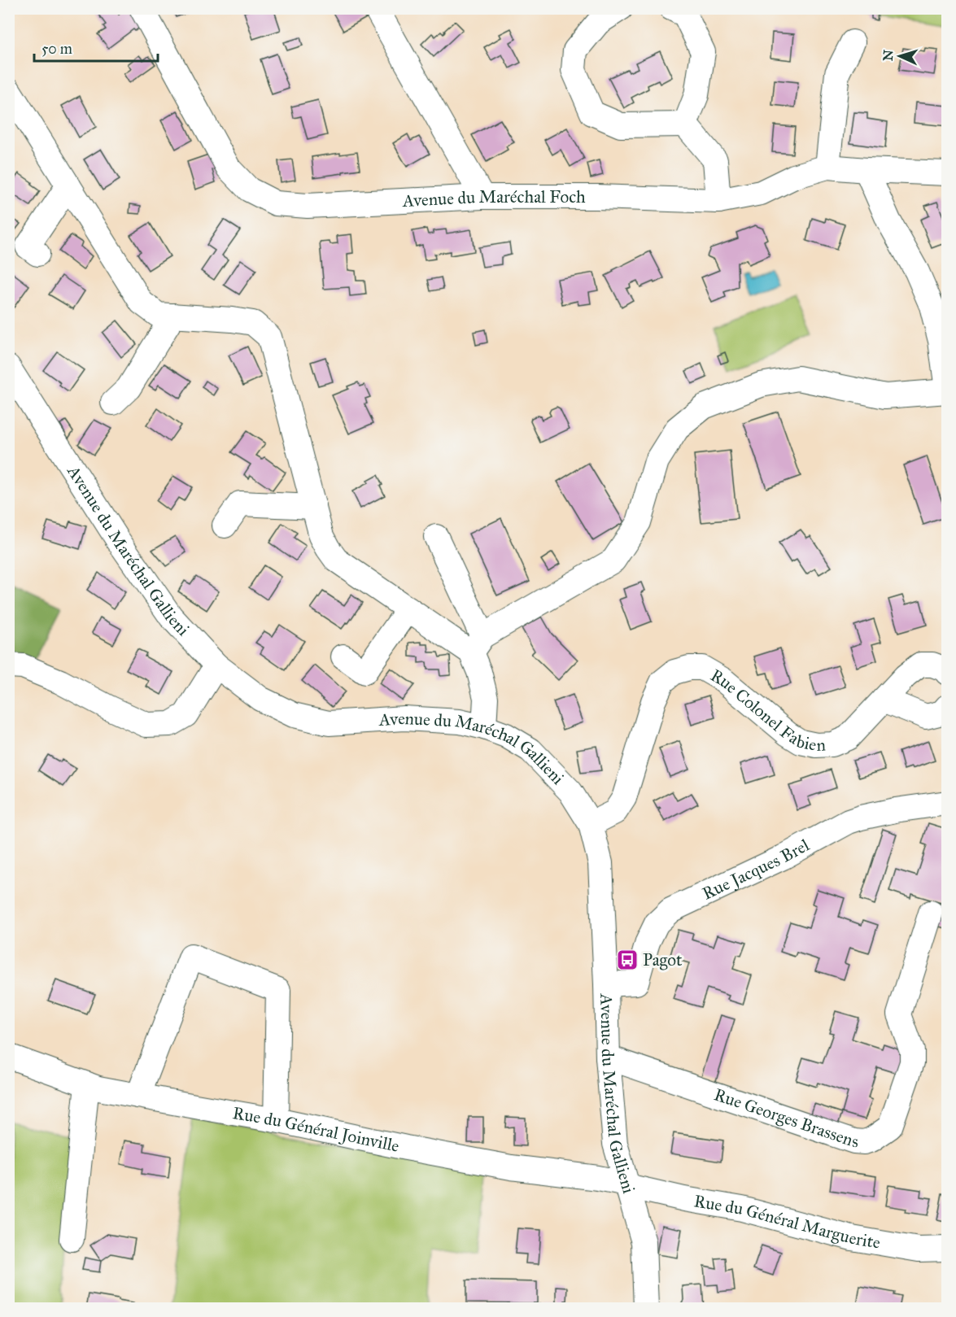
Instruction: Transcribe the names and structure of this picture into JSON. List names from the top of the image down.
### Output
{
  "streets": {
    "street": [
      "Avenue du Maréchal Foch",
      "Avenue du Maréchal Gallieni",
      "Rue Colonel Fabien",
      "Rue Jacques Brel",
      "Rue Georges Brassens",
      "Rue du Général Joinville",
      "Rue du Général Marguerite"
    ]
  },
  "crossings": [
    ["Avenue du Maréchal Gallieni", "Rue Colonel Fabien"],
    ["Avenue du Maréchal Gallieni", "Rue Jacques Brel"],
    ["Avenue du Maréchal Gallieni", "Rue Georges Brassens"],
    ["Avenue du Maréchal Gallieni", "Rue du Général Joinville"],
    ["Avenue du Maréchal Gallieni", "Rue du Général Marguerite"],
    ["Rue du Général Joinville", "Rue du Général Marguerite"]
  ],
  "places": {
    "bus stop": ["Pagot"]
  },
  "scale_bar": "50 m",
  "north": "left"
}
